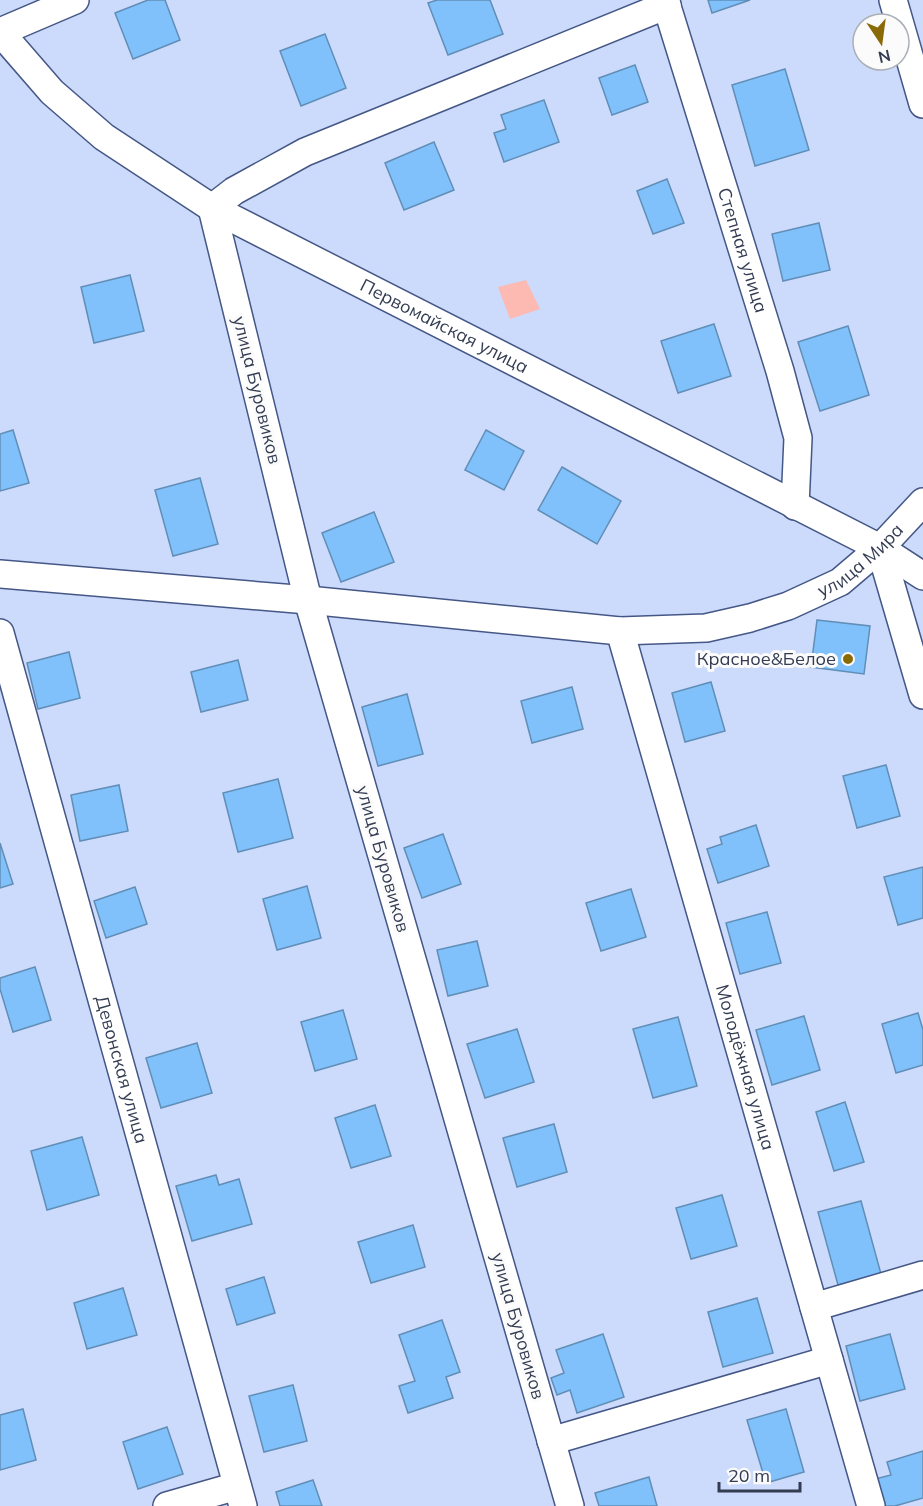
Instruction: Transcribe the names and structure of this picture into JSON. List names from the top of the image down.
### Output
{
  "streets": {
    "street": [
      "Степная улица",
      "Первомайская улица",
      "улица Буровиков",
      "улица Мира",
      "Молодёжная улица",
      "Девонская улица"
    ]
  },
  "crossings": [
    ["Степная улица", "Первомайская улица"],
    ["Первомайская улица", "улица Буровиков"],
    ["Первомайская улица", "улица Мира"],
    ["улица Буровиков", "улица Мира"],
    ["улица Мира", "Молодёжная улица"]
  ],
  "places": ["Красное&Белое"],
  "scale_bar": "20 m",
  "north": "bottom"
}
